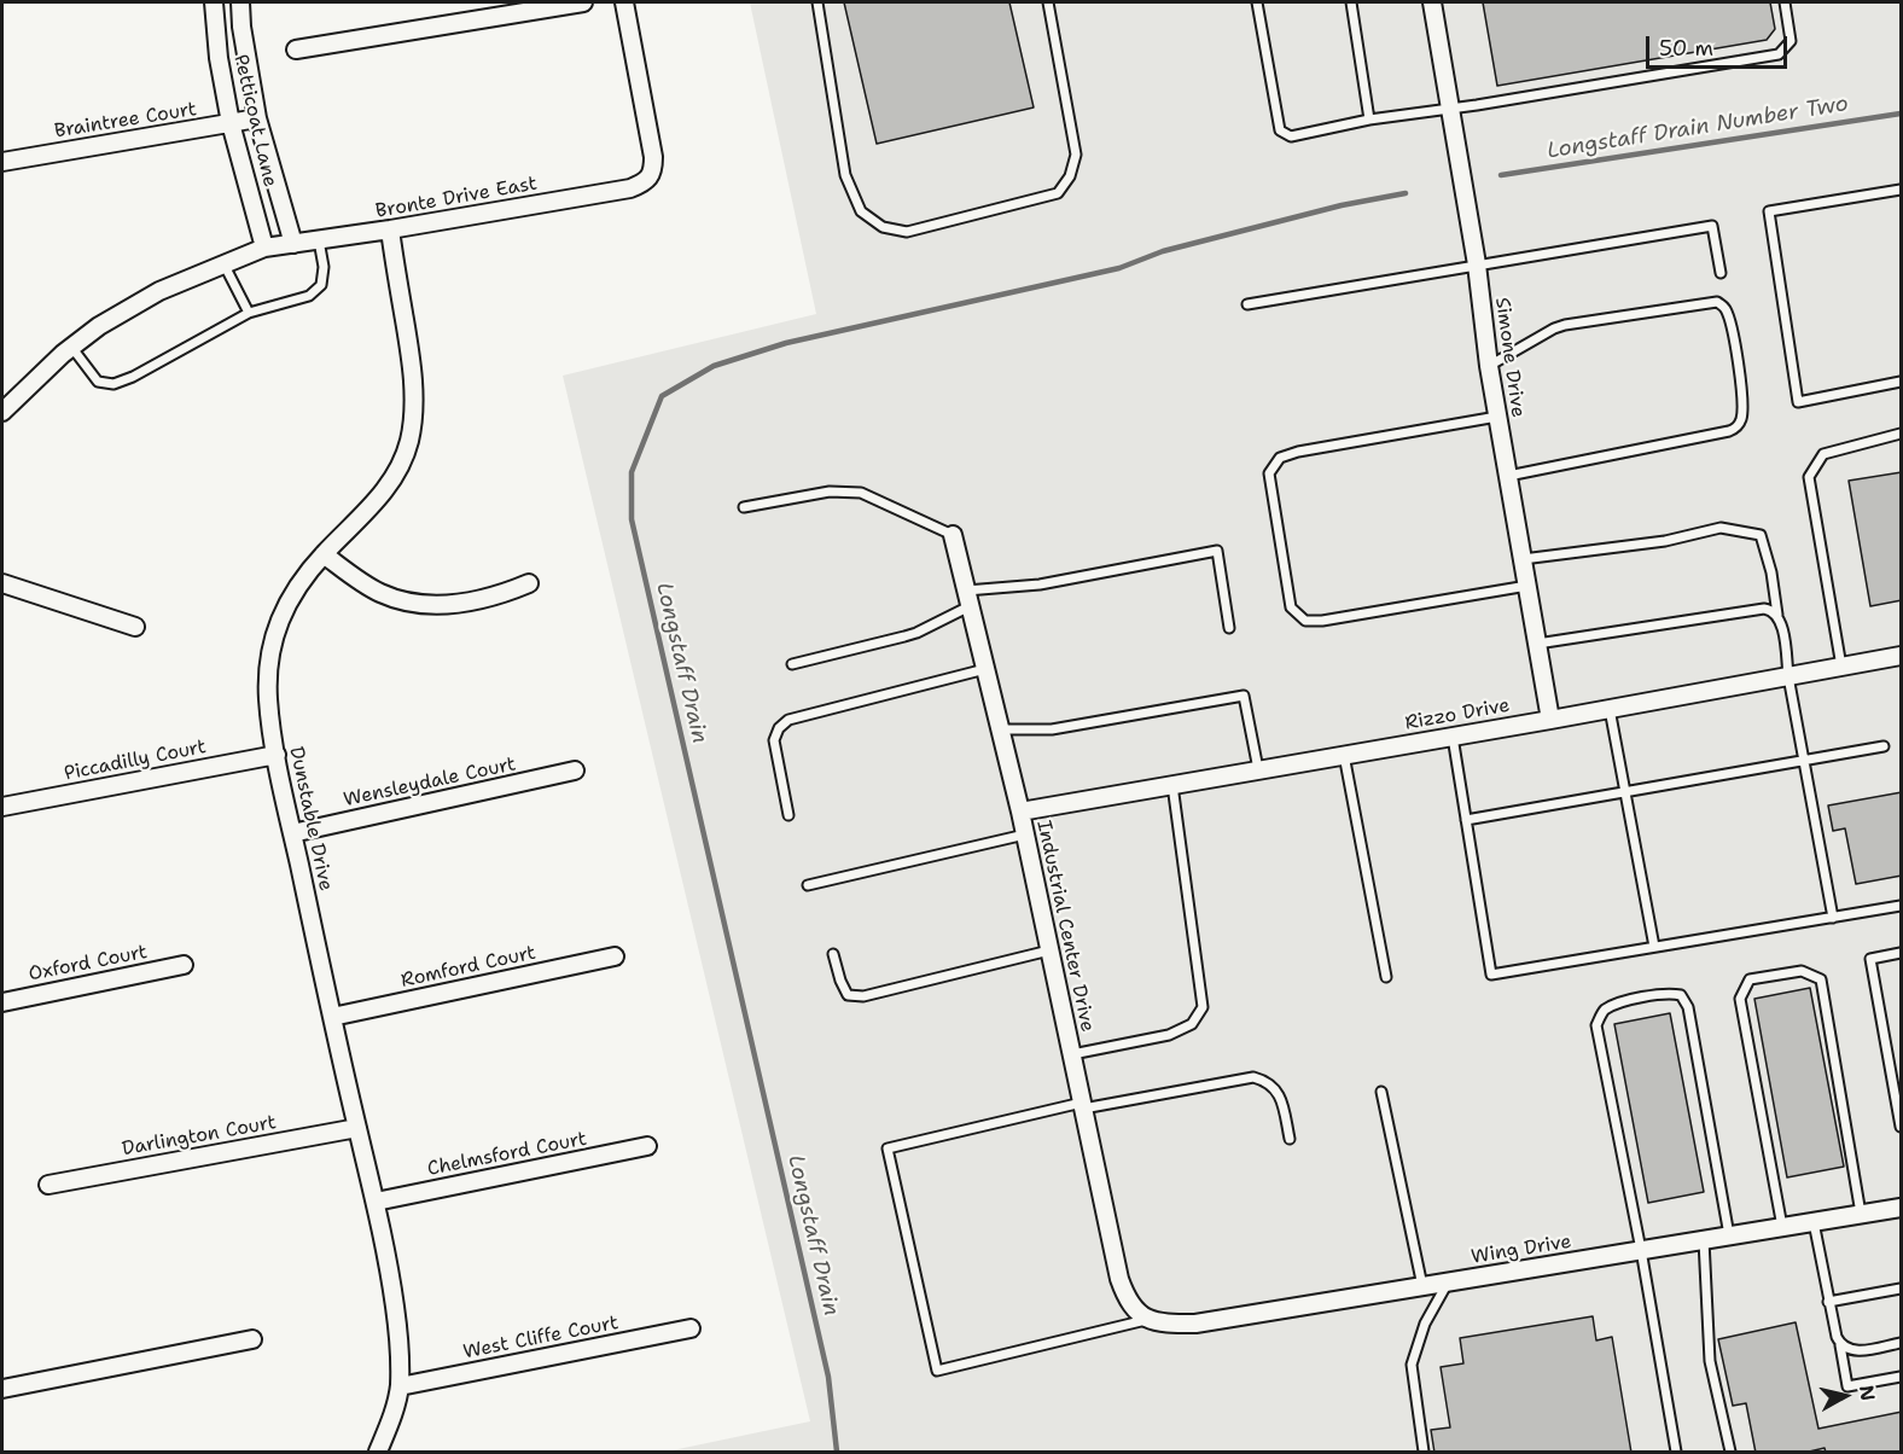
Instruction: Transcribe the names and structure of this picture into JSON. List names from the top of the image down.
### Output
{
  "streets": {
    "street": [
      "Braintree Court",
      "Petticoat Lane",
      "Bronte Drive East",
      "Simone Drive",
      "Rizzo Drive",
      "Piccadilly Court",
      "Wensleydale Court",
      "Dunstable Drive",
      "Industrial Center Drive",
      "Oxford Court",
      "Romford Court",
      "Darlington Court",
      "Chelmsford Court",
      "Wing Drive",
      "West Cliffe Court"
    ]
  },
  "crossings": [
    ["Braintree Court", "Petticoat Lane"],
    ["Petticoat Lane", "Bronte Drive East"],
    ["Bronte Drive East", "Dunstable Drive"],
    ["Simone Drive", "Rizzo Drive"],
    ["Rizzo Drive", "Industrial Center Drive"],
    ["Piccadilly Court", "Dunstable Drive"],
    ["Wensleydale Court", "Dunstable Drive"],
    ["Dunstable Drive", "Romford Court"],
    ["Dunstable Drive", "Darlington Court"],
    ["Dunstable Drive", "Chelmsford Court"],
    ["Dunstable Drive", "West Cliffe Court"],
    ["Industrial Center Drive", "Wing Drive"]
  ],
  "water": ["Longstaff Drain Number Two", "Longstaff Drain"],
  "scale_bar": "50 m",
  "north": "right"
}
